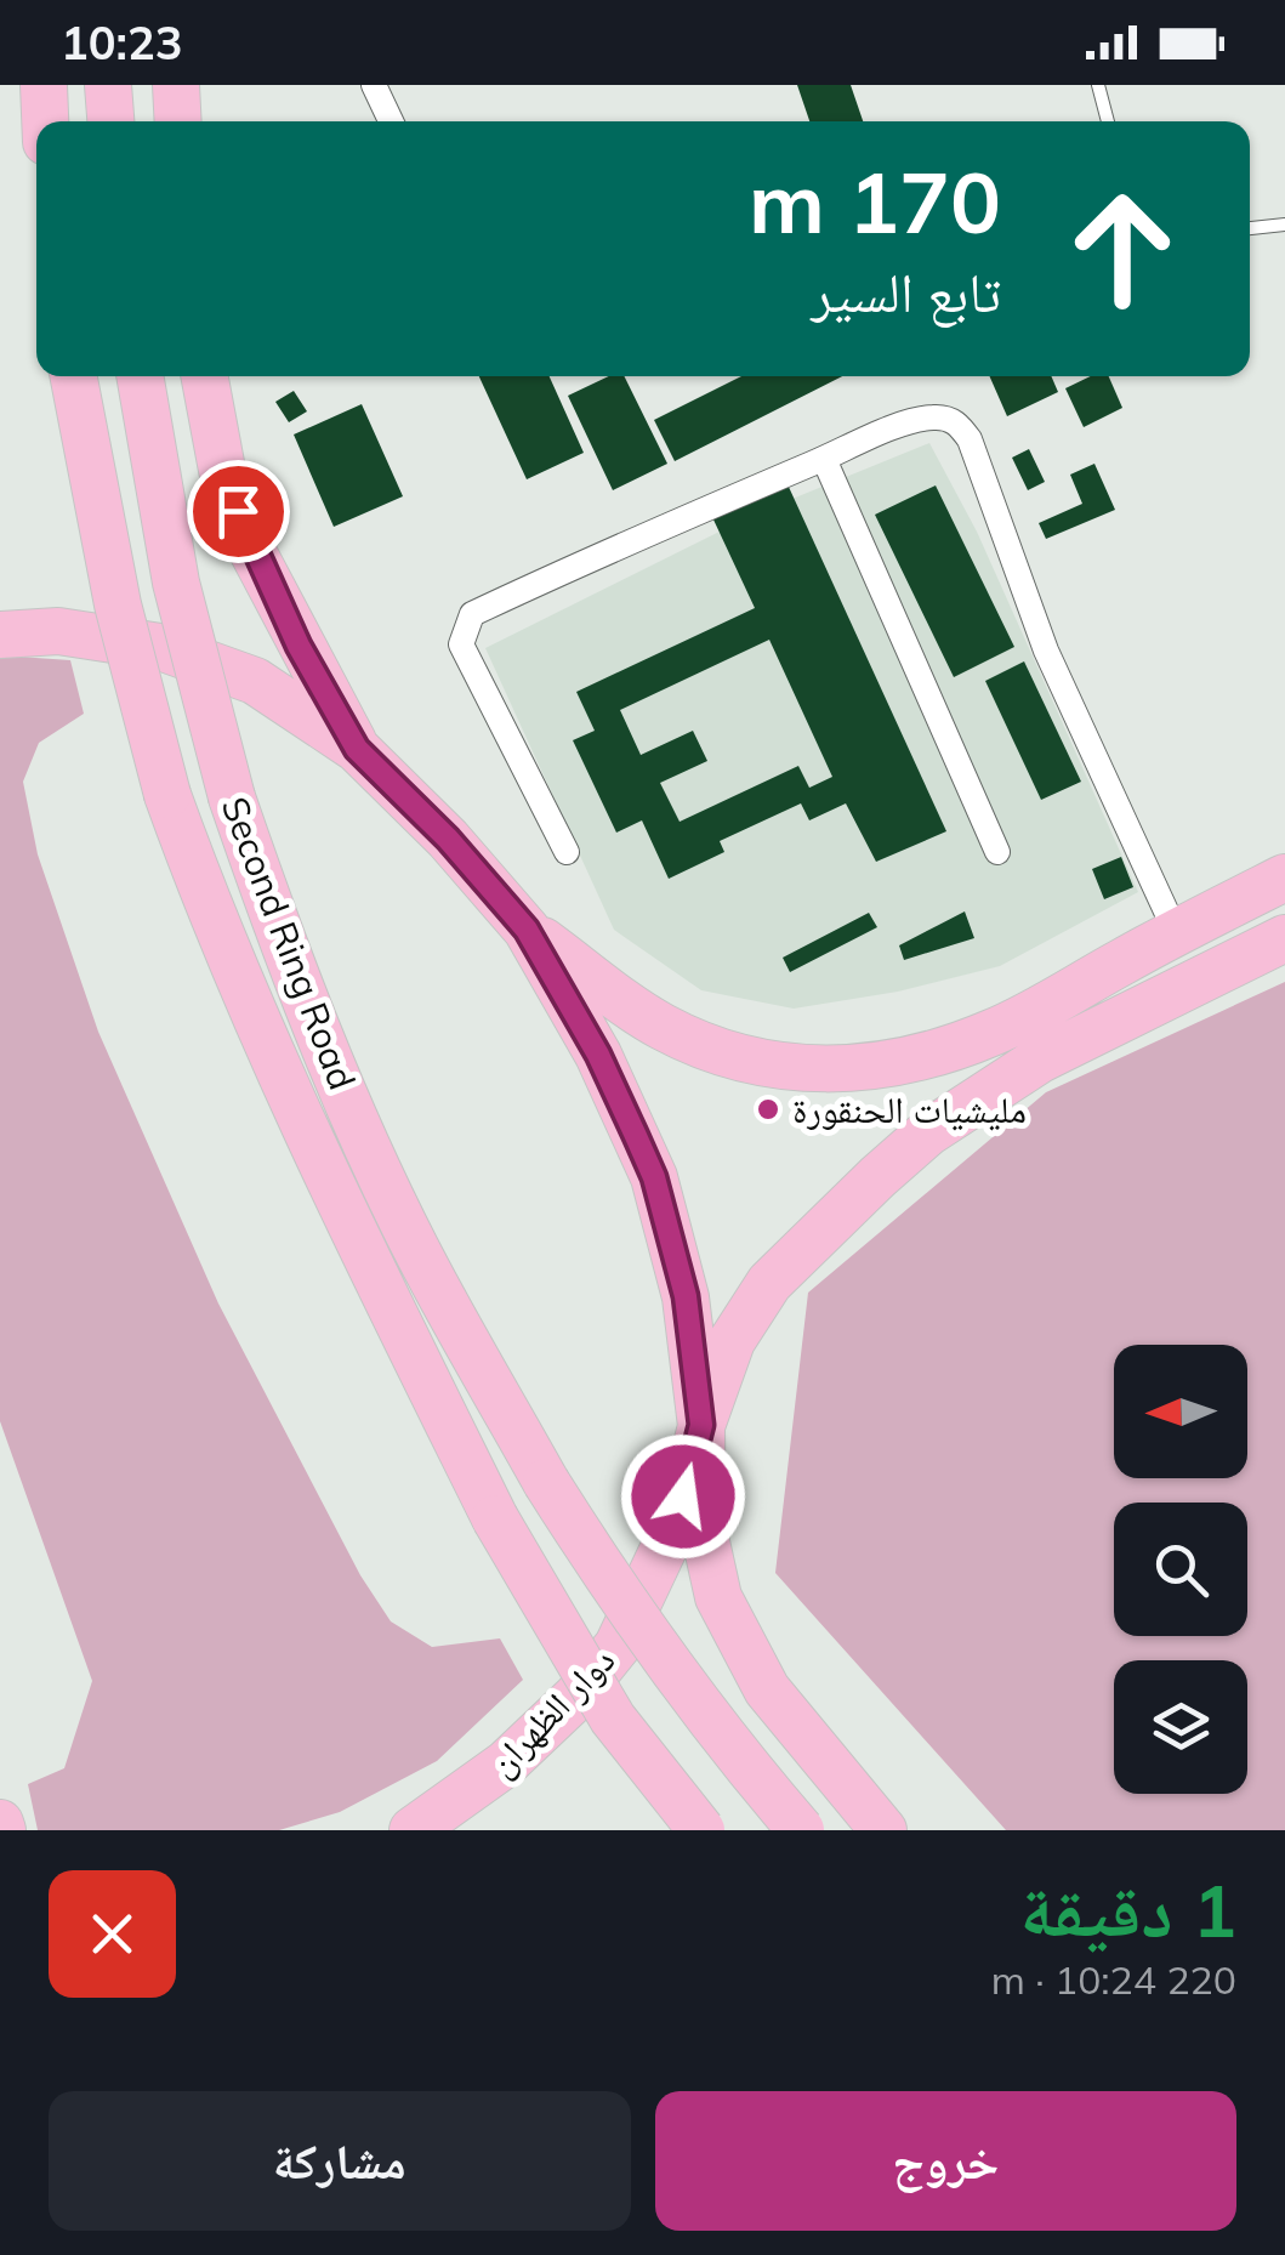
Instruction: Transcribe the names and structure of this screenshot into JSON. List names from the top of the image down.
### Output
{
  "streets": {
    "highway": ["Second Ring Road", "دوار الظهران"]
  },
  "places": ["مليشيات الحنقورة"],
  "north": "left",
  "page": {
    "status": "10:23",
    "turn": ["170 m", "تابع السير"],
    "heading": ["1 دقيقة", "220 m · 10:24"],
    "buttons": ["خروج", "مشاركة"]
  }
}
